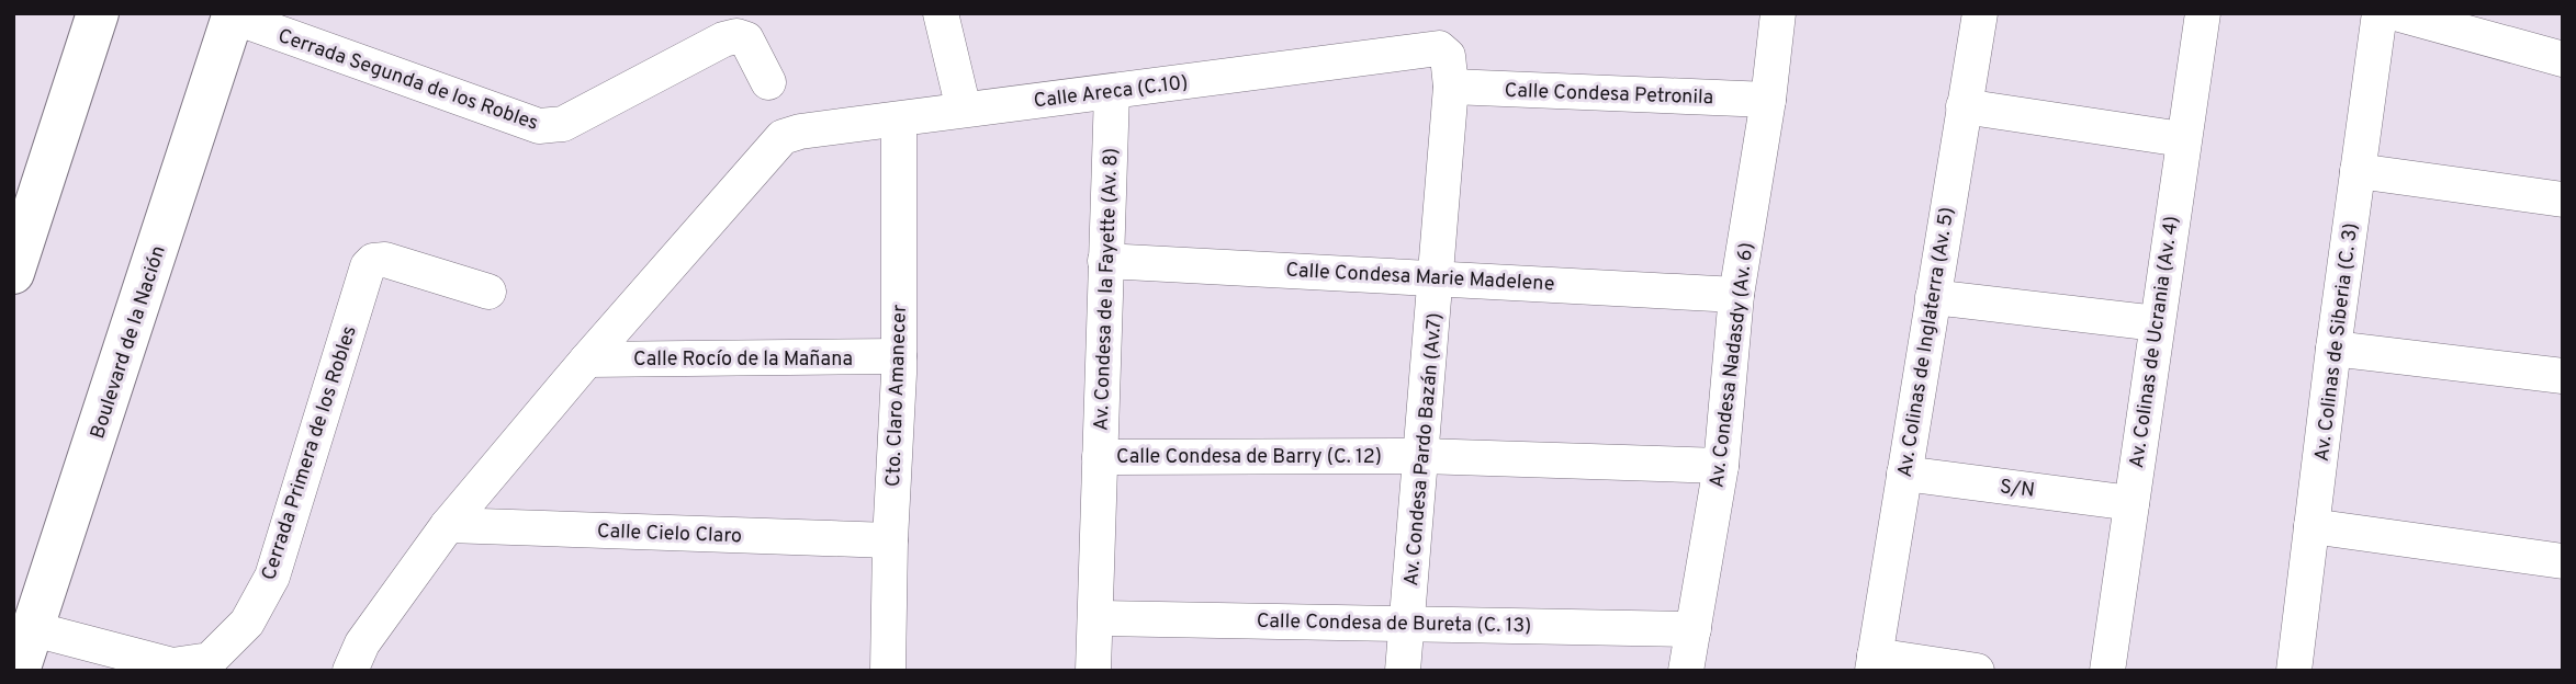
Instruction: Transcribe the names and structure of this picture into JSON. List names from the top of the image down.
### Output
{
  "streets": {
    "main road": ["Boulevard de la Nación"],
    "street": [
      "Cerrada Segunda de los Robles",
      "Calle Areca (C.10)",
      "Calle Condesa Petronila",
      "Calle Condesa Marie Madelene",
      "Av. Condesa de la Fayette (Av. 8)",
      "Av. Colinas de Inglaterra (Av. 5)",
      "Av. Colinas de Ucrania (Av. 4)",
      "Av. Colinas de Siberia (C. 3)",
      "Calle Rocío de la Mañana",
      "Av. Condesa Nadasdy (Av. 6)",
      "Cto. Claro Amanecer",
      "Av. Condesa Pardo Bazán (Av.7)",
      "Cerrada Primera de los Robles",
      "Calle Condesa de Barry (C. 12)",
      "S/N",
      "Calle Cielo Claro",
      "Calle Condesa de Bureta (C. 13)"
    ]
  },
  "crossings": [
    ["Cerrada Segunda de los Robles", "Boulevard de la Nación"],
    ["Calle Areca (C.10)", "Av. Condesa de la Fayette (Av. 8)"],
    ["Calle Areca (C.10)", "Calle Rocío de la Mañana"],
    ["Calle Areca (C.10)", "Cto. Claro Amanecer"],
    ["Calle Areca (C.10)", "Av. Condesa Pardo Bazán (Av.7)"],
    ["Calle Condesa Petronila", "Av. Condesa Nadasdy (Av. 6)"],
    ["Calle Condesa Petronila", "Av. Condesa Pardo Bazán (Av.7)"],
    ["Calle Condesa Marie Madelene", "Av. Condesa de la Fayette (Av. 8)"],
    ["Calle Condesa Marie Madelene", "Av. Condesa Nadasdy (Av. 6)"],
    ["Calle Condesa Marie Madelene", "Av. Condesa Pardo Bazán (Av.7)"],
    ["Av. Condesa de la Fayette (Av. 8)", "Calle Condesa de Barry (C. 12)"],
    ["Av. Condesa de la Fayette (Av. 8)", "Calle Condesa de Bureta (C. 13)"],
    ["Boulevard de la Nación", "Cerrada Primera de los Robles"],
    ["Av. Colinas de Inglaterra (Av. 5)", "S/N"],
    ["Av. Colinas de Ucrania (Av. 4)", "S/N"],
    ["Calle Rocío de la Mañana", "Cto. Claro Amanecer"],
    ["Av. Condesa Nadasdy (Av. 6)", "Calle Condesa de Barry (C. 12)"],
    ["Av. Condesa Nadasdy (Av. 6)", "Calle Condesa de Bureta (C. 13)"],
    ["Cto. Claro Amanecer", "Calle Cielo Claro"],
    ["Av. Condesa Pardo Bazán (Av.7)", "Calle Condesa de Barry (C. 12)"],
    ["Av. Condesa Pardo Bazán (Av.7)", "Calle Condesa de Bureta (C. 13)"]
  ]
}
